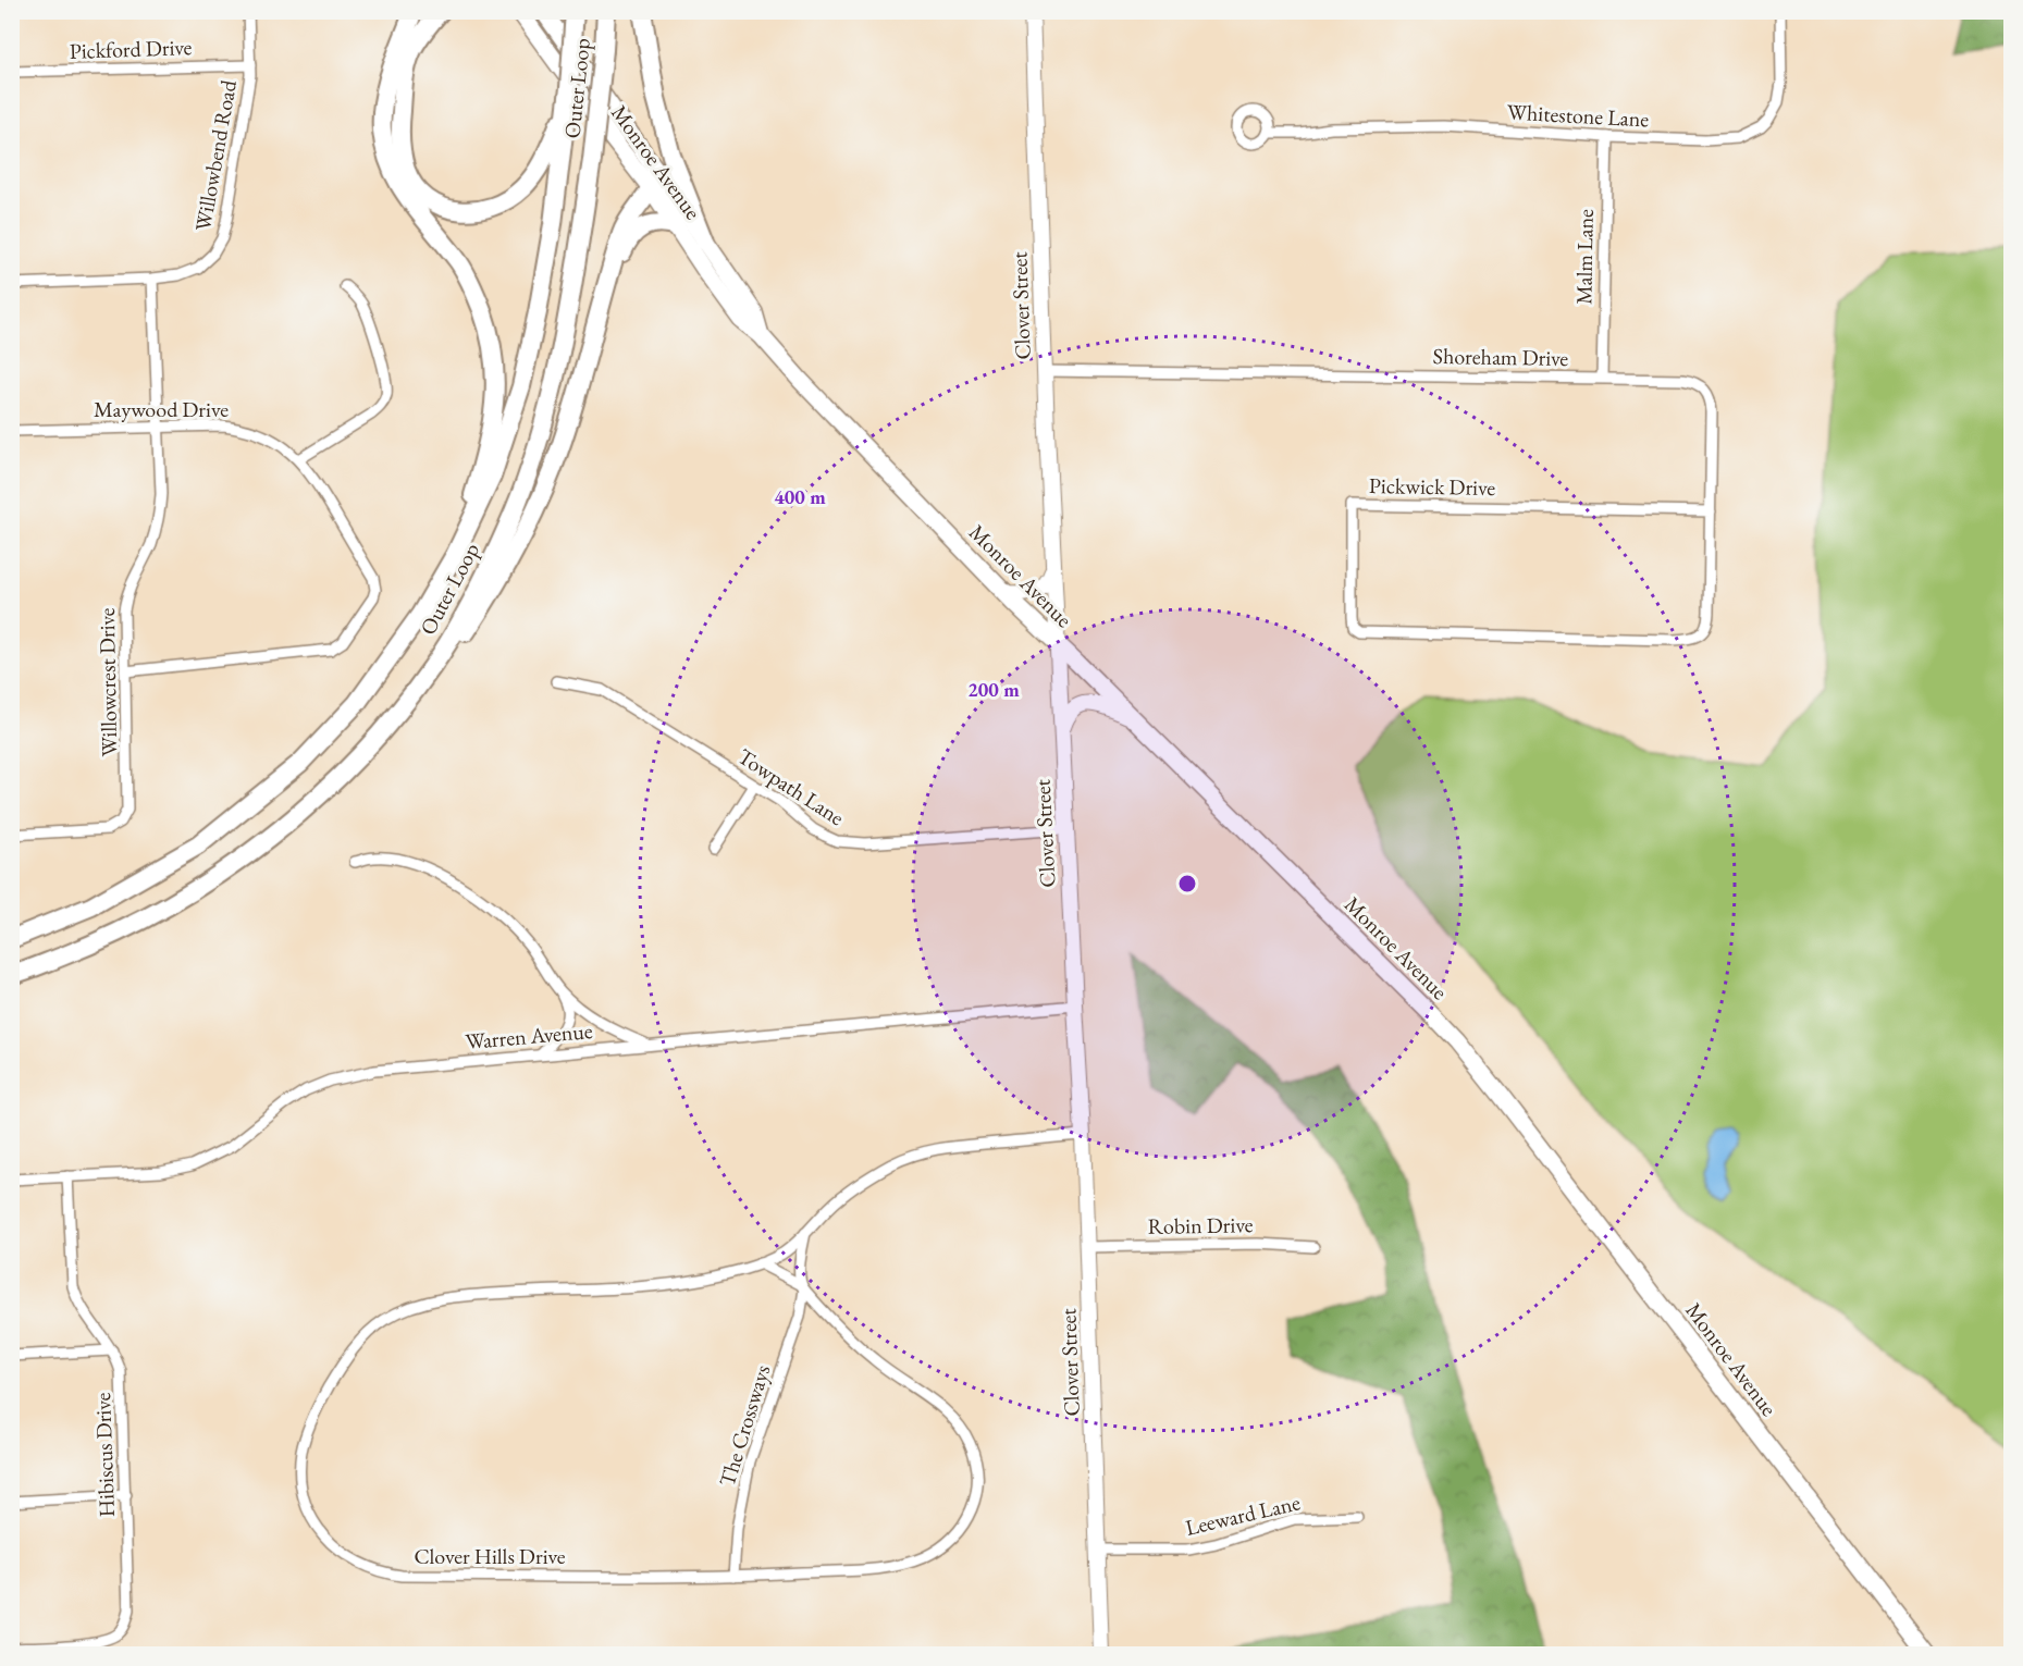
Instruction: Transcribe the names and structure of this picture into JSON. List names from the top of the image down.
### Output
{
  "streets": {
    "highway": ["Outer Loop"],
    "main road": ["Monroe Avenue", "Clover Street"],
    "street": [
      "Pickford Drive",
      "Whitestone Lane",
      "Willowbend Road",
      "Malm Lane",
      "Shoreham Drive",
      "Maywood Drive",
      "Pickwick Drive",
      "Willowcrest Drive",
      "Towpath Lane",
      "Warren Avenue",
      "Robin Drive",
      "The Crossways",
      "Hibiscus Drive",
      "Leeward Lane",
      "Clover Hills Drive"
    ]
  },
  "crossings": [
    ["Pickford Drive", "Willowbend Road"],
    ["Whitestone Lane", "Malm Lane"],
    ["Willowbend Road", "Willowcrest Drive"],
    ["Monroe Avenue", "Clover Street"],
    ["Malm Lane", "Shoreham Drive"],
    ["Clover Street", "Shoreham Drive"],
    ["Clover Street", "Towpath Lane"],
    ["Clover Street", "Warren Avenue"],
    ["Clover Street", "Robin Drive"],
    ["Clover Street", "Leeward Lane"],
    ["Clover Street", "Clover Hills Drive"],
    ["Shoreham Drive", "Pickwick Drive"],
    ["Maywood Drive", "Willowcrest Drive"],
    ["Warren Avenue", "Hibiscus Drive"],
    ["The Crossways", "Clover Hills Drive"]
  ],
  "rings": ["400 m", "200 m"]
}
